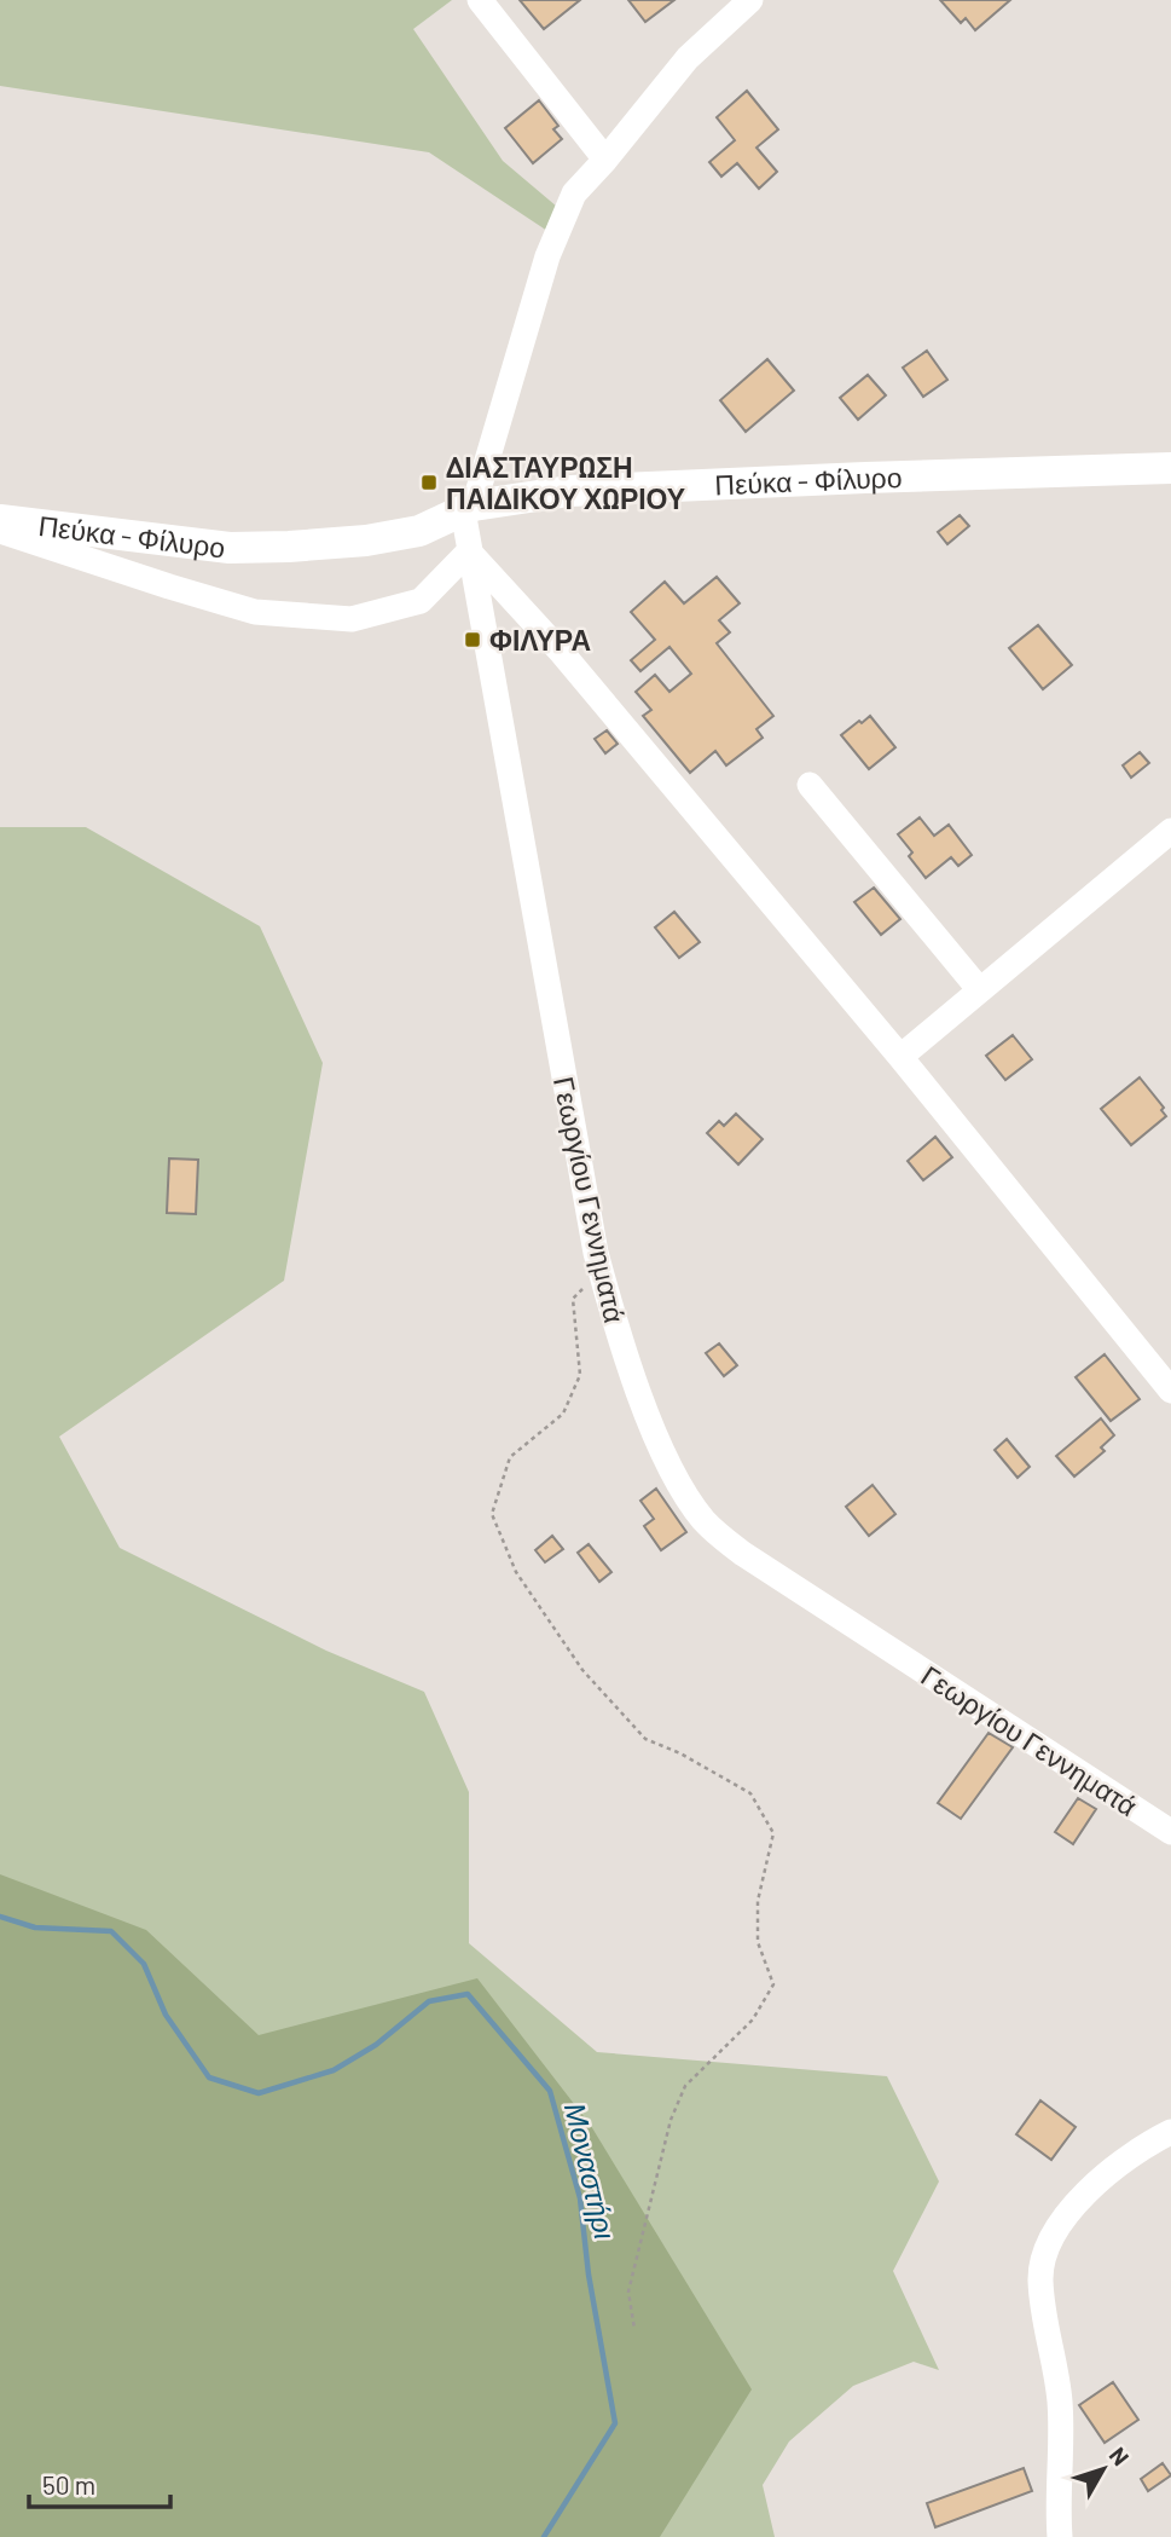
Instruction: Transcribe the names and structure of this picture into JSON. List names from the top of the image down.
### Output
{
  "streets": {
    "main road": ["Πεύκα - Φίλυρο"],
    "street": ["Γεωργίου Γεννηματά"]
  },
  "crossings": [
    ["Πεύκα - Φίλυρο", "Γεωργίου Γεννηματά"]
  ],
  "water": ["Μοναστήρι"],
  "places": {
    "transit": ["ΔΙΑΣΤΑΥΡΩΣΗ ΠΑΙΔΙΚΟΥ ΧΩΡΙΟΥ", "ΦΙΛΥΡΑ"]
  },
  "scale_bar": "50 m",
  "north": "top right"
}
